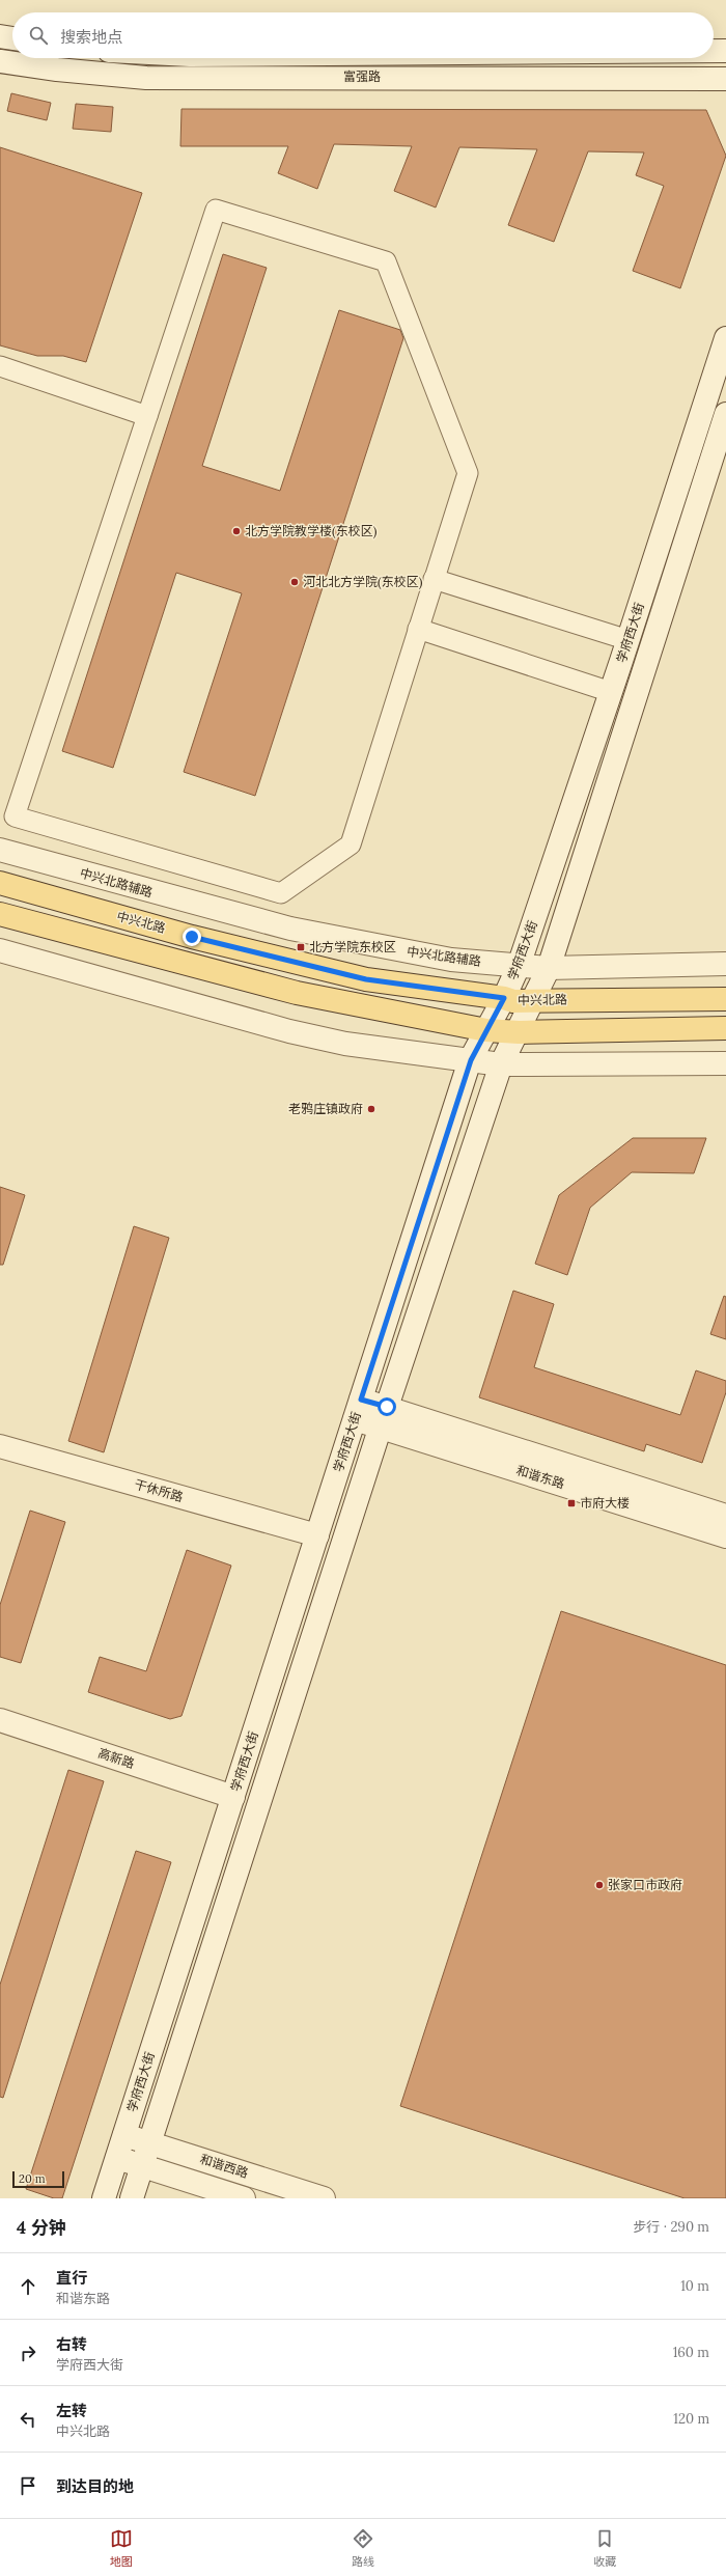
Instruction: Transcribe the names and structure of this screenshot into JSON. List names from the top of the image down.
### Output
{
  "streets": {
    "main road": [
      "富强路",
      "学府西大街",
      "中兴北路辅路",
      "中兴北路",
      "和谐东路",
      "干休所路",
      "高新路",
      "和谐西路"
    ]
  },
  "crossings": [
    ["学府西大街", "中兴北路辅路"],
    ["学府西大街", "中兴北路"],
    ["学府西大街", "和谐东路"],
    ["学府西大街", "干休所路"],
    ["学府西大街", "高新路"],
    ["学府西大街", "和谐西路"]
  ],
  "places": {
    "other": [
      "北方学院教学楼(东校区)",
      "河北北方学院(东校区)",
      "老鸦庄镇政府",
      "张家口市政府"
    ],
    "transit": ["北方学院东校区", "市府大楼"]
  },
  "scale_bar": "20 m",
  "page": {
    "search": "搜索地点",
    "scale": "20 m",
    "heading": ["4 分钟", "步行 · 290 m"],
    "list": [
      ["直行", "和谐东路", "10 m"],
      ["右转", "学府西大街", "160 m"],
      ["左转", "中兴北路", "120 m"],
      "到达目的地"
    ],
    "nav": ["地图", "路线", "收藏"]
  }
}
